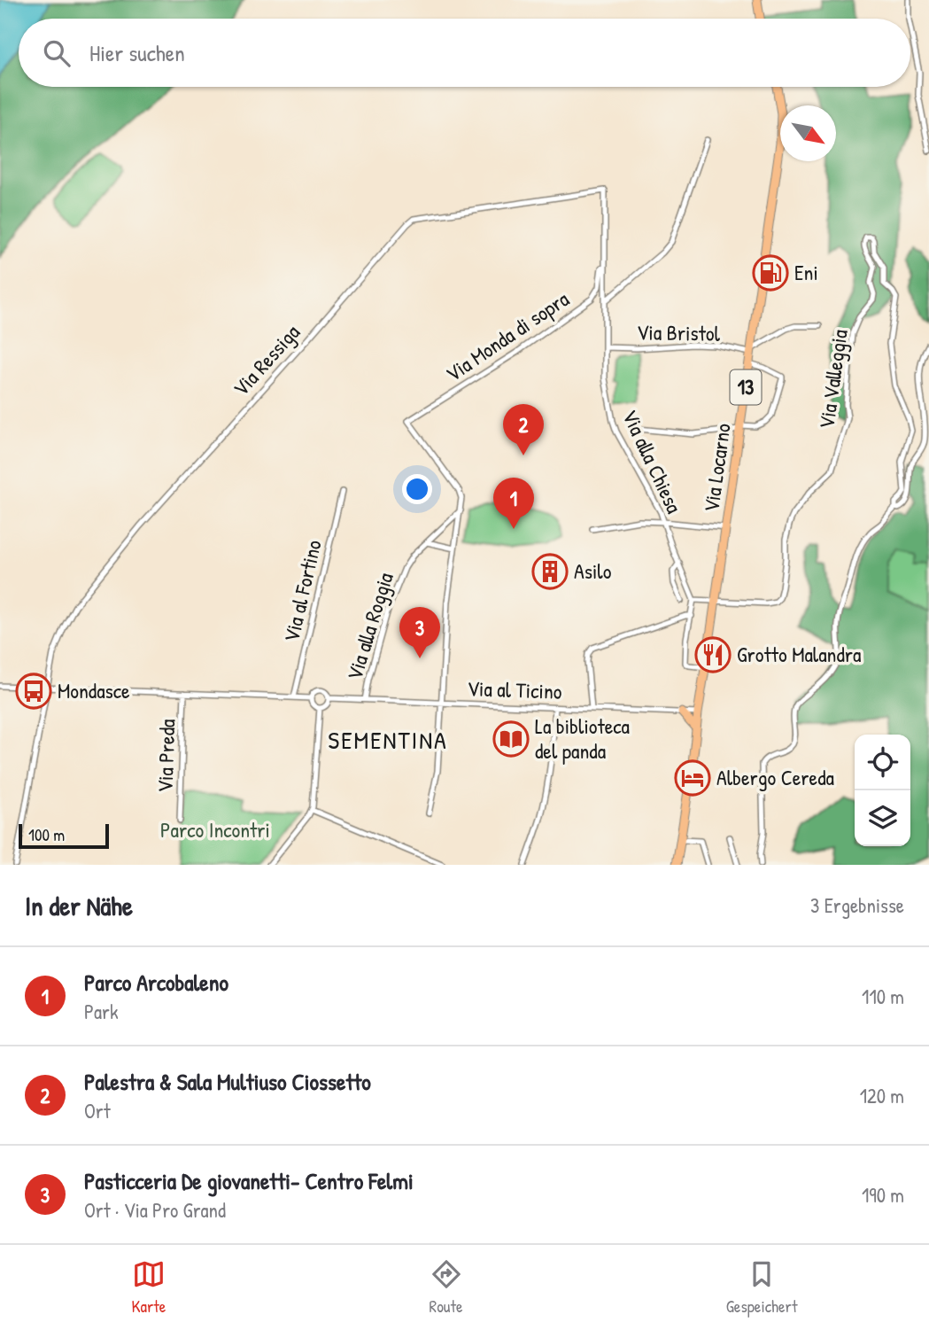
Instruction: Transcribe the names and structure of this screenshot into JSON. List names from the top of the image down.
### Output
{
  "streets": {
    "main road": ["13", "Via Locarno"],
    "street": [
      "Via Bristol",
      "Via Monda di sopra",
      "Via Ressiga",
      "Via Valleggia",
      "Via alla Chiesa",
      "Via al Fortino",
      "Via alla Roggia",
      "Via al Ticino",
      "Via Preda"
    ]
  },
  "crossings": [
    ["Via Bristol", "Via alla Chiesa"],
    ["Via Bristol", "Via Locarno"],
    ["Via Monda di sopra", "Via alla Chiesa"],
    ["Via Monda di sopra", "Via alla Roggia"],
    ["Via Ressiga", "Via alla Chiesa"],
    ["Via Valleggia", "Via Locarno"],
    ["Via Locarno", "Via al Ticino"],
    ["Via alla Roggia", "Via al Ticino"]
  ],
  "districts": ["SEMENTINA"],
  "parks": ["Parco Incontri"],
  "places": {
    "fuel station": ["Eni"],
    "building": ["Asilo"],
    "restaurant": ["Grotto Malandra"],
    "bus stop": ["Mondasce"],
    "library": ["La biblioteca del panda"],
    "hotel": ["Albergo Cereda"]
  },
  "scale_bar": "100 m",
  "north": "bottom right",
  "page": {
    "search": "Hier suchen",
    "pins": ["2", "1", "3"],
    "scale": "100 m",
    "heading": ["In der Nähe", "3 Ergebnisse"],
    "list": [
      {
        "mark": "1",
        "name": "Parco Arcobaleno",
        "note": "Park",
        "value": "110 m"
      },
      {
        "mark": "2",
        "name": "Palestra & Sala Multiuso Ciossetto",
        "note": "Ort",
        "value": "120 m"
      },
      {
        "mark": "3",
        "name": "Pasticceria De giovanetti- Centro Felmi",
        "note": "Ort · Via Pro Grand",
        "value": "190 m"
      }
    ],
    "nav": ["Karte", "Route", "Gespeichert"]
  }
}
